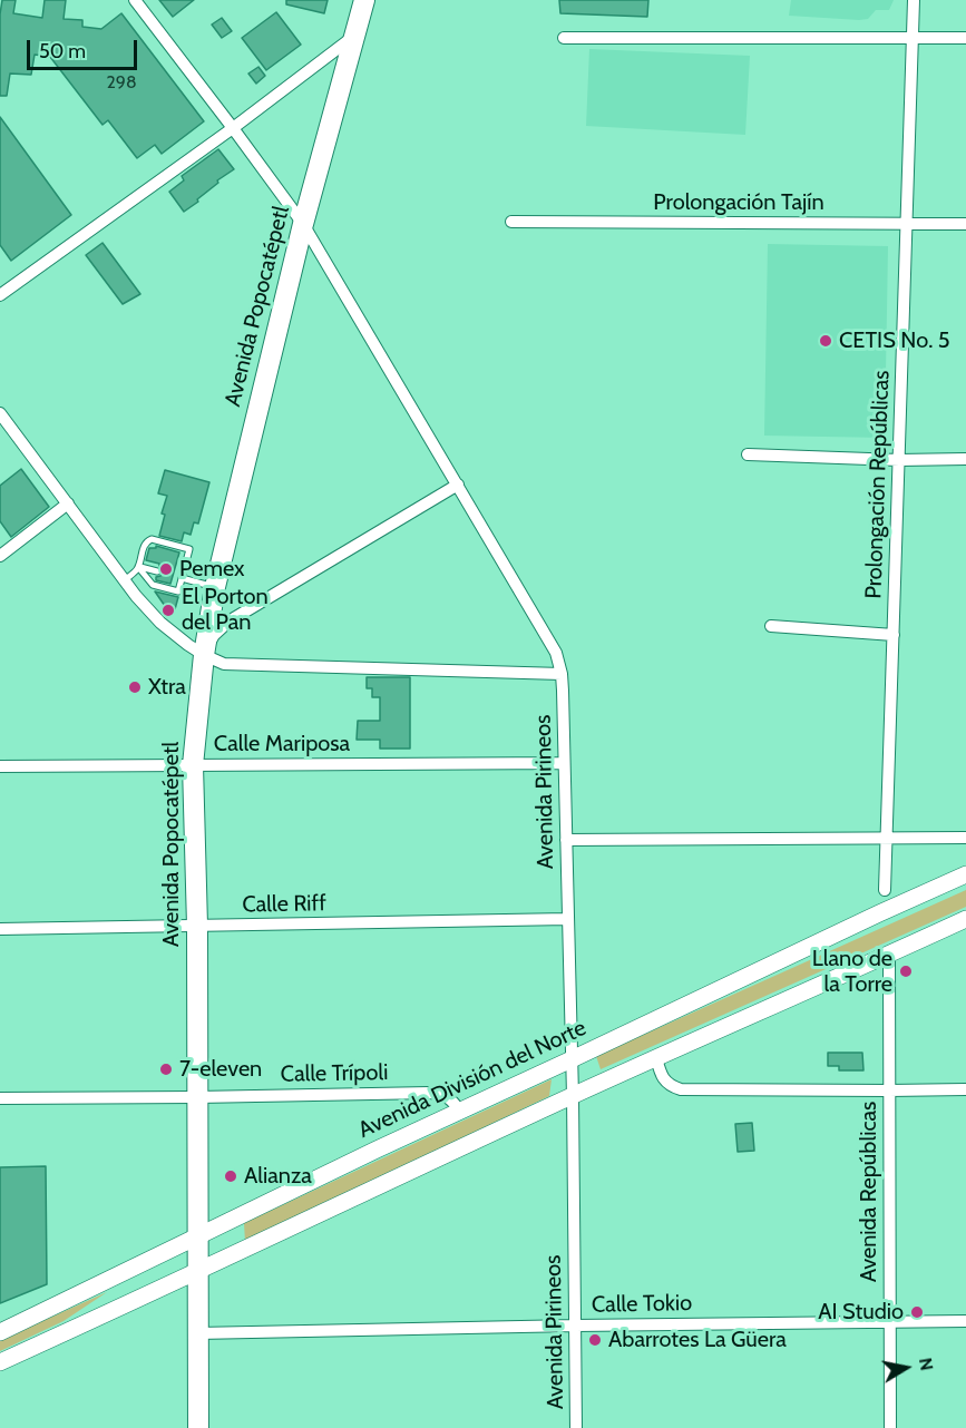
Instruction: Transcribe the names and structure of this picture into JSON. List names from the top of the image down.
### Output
{
  "streets": {
    "main road": ["Avenida Popocatépetl", "Avenida División del Norte"],
    "street": [
      "Prolongación Tajín",
      "Prolongación Repúblicas",
      "Calle Mariposa",
      "Avenida Pirineos",
      "Calle Riff",
      "Calle Trípoli",
      "Avenida Repúblicas",
      "Calle Tokio"
    ]
  },
  "crossings": [
    ["Prolongación Tajín", "Prolongación Repúblicas"],
    ["Avenida Popocatépetl", "Calle Mariposa"],
    ["Avenida Popocatépetl", "Avenida Pirineos"],
    ["Avenida Popocatépetl", "Calle Riff"],
    ["Avenida Popocatépetl", "Calle Trípoli"],
    ["Avenida Popocatépetl", "Avenida División del Norte"],
    ["Avenida Popocatépetl", "Calle Tokio"],
    ["Calle Mariposa", "Avenida Pirineos"],
    ["Avenida Pirineos", "Calle Riff"],
    ["Avenida Pirineos", "Avenida División del Norte"],
    ["Avenida Pirineos", "Calle Tokio"],
    ["Calle Trípoli", "Avenida División del Norte"],
    ["Avenida Repúblicas", "Calle Tokio"]
  ],
  "places": [
    "CETIS No. 5",
    "Pemex",
    "El Porton del Pan",
    "Xtra",
    "Llano de la Torre",
    "7-eleven",
    "Alianza",
    "AI Studio",
    "Abarrotes La Güera"
  ],
  "house_numbers": ["298"],
  "scale_bar": "50 m",
  "north": "right"
}
